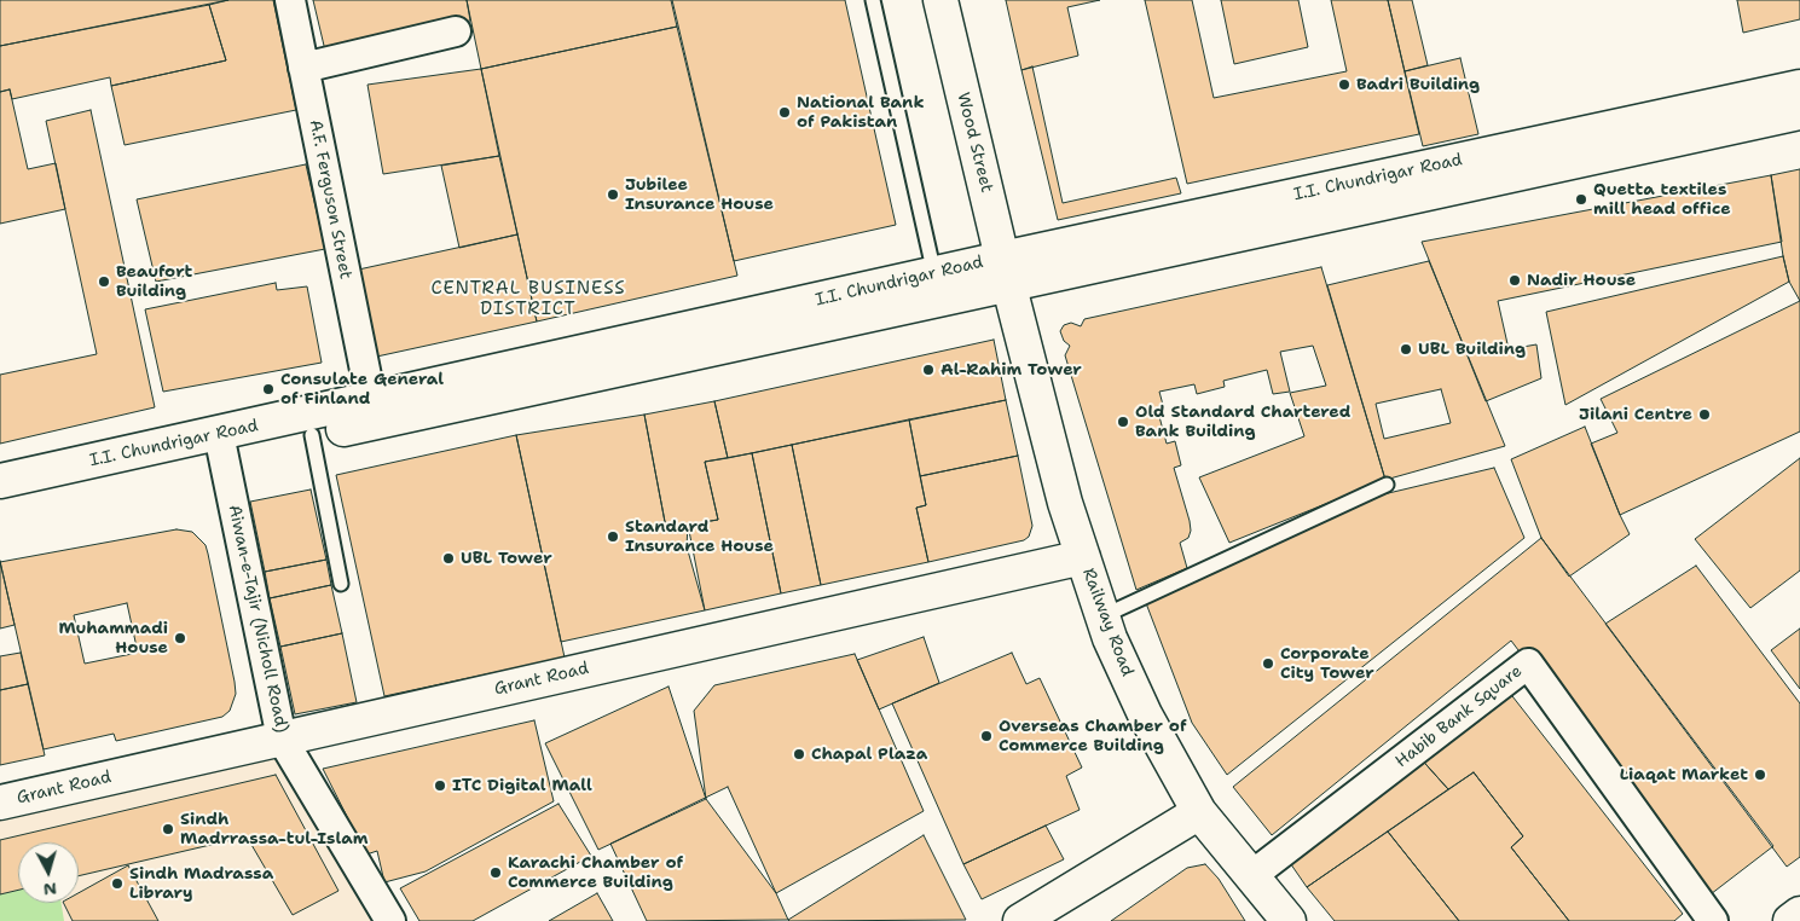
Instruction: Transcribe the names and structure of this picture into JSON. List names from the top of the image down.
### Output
{
  "streets": {
    "main road": [
      "Wood Street",
      "I.I. Chundrigar Road",
      "Railway Road",
      "Grant Road"
    ],
    "street": ["A.F. Ferguson Street", "Aiwan-e-Tajir (Nicholl Road)", "Habib Bank Square"]
  },
  "crossings": [
    ["Wood Street", "I.I. Chundrigar Road"],
    ["Wood Street", "Railway Road"],
    ["I.I. Chundrigar Road", "A.F. Ferguson Street"],
    ["I.I. Chundrigar Road", "Aiwan-e-Tajir (Nicholl Road)"],
    ["I.I. Chundrigar Road", "Railway Road"],
    ["Aiwan-e-Tajir (Nicholl Road)", "Grant Road"],
    ["Railway Road", "Grant Road"],
    ["Railway Road", "Habib Bank Square"]
  ],
  "districts": ["CENTRAL BUSINESS DISTRICT"],
  "places": [
    "Badri Building",
    "National Bank of Pakistan",
    "Jubilee Insurance House",
    "Quetta textiles mill head office",
    "Nadir House",
    "Beaufort Building",
    "UBL Building",
    "Al-Rahim Tower",
    "Consulate General of Finland",
    "Jilani Centre",
    "Old Standard Chartered Bank Building",
    "Standard Insurance House",
    "UBL Tower",
    "Muhammadi House",
    "Corporate City Tower",
    "Overseas Chamber of Commerce Building",
    "Chapal Plaza",
    "Liaqat Market",
    "ITC Digital Mall",
    "Sindh Madrrassa-tul-Islam",
    "Karachi Chamber of Commerce Building",
    "Sindh Madrassa Library"
  ],
  "north": "bottom"
}
